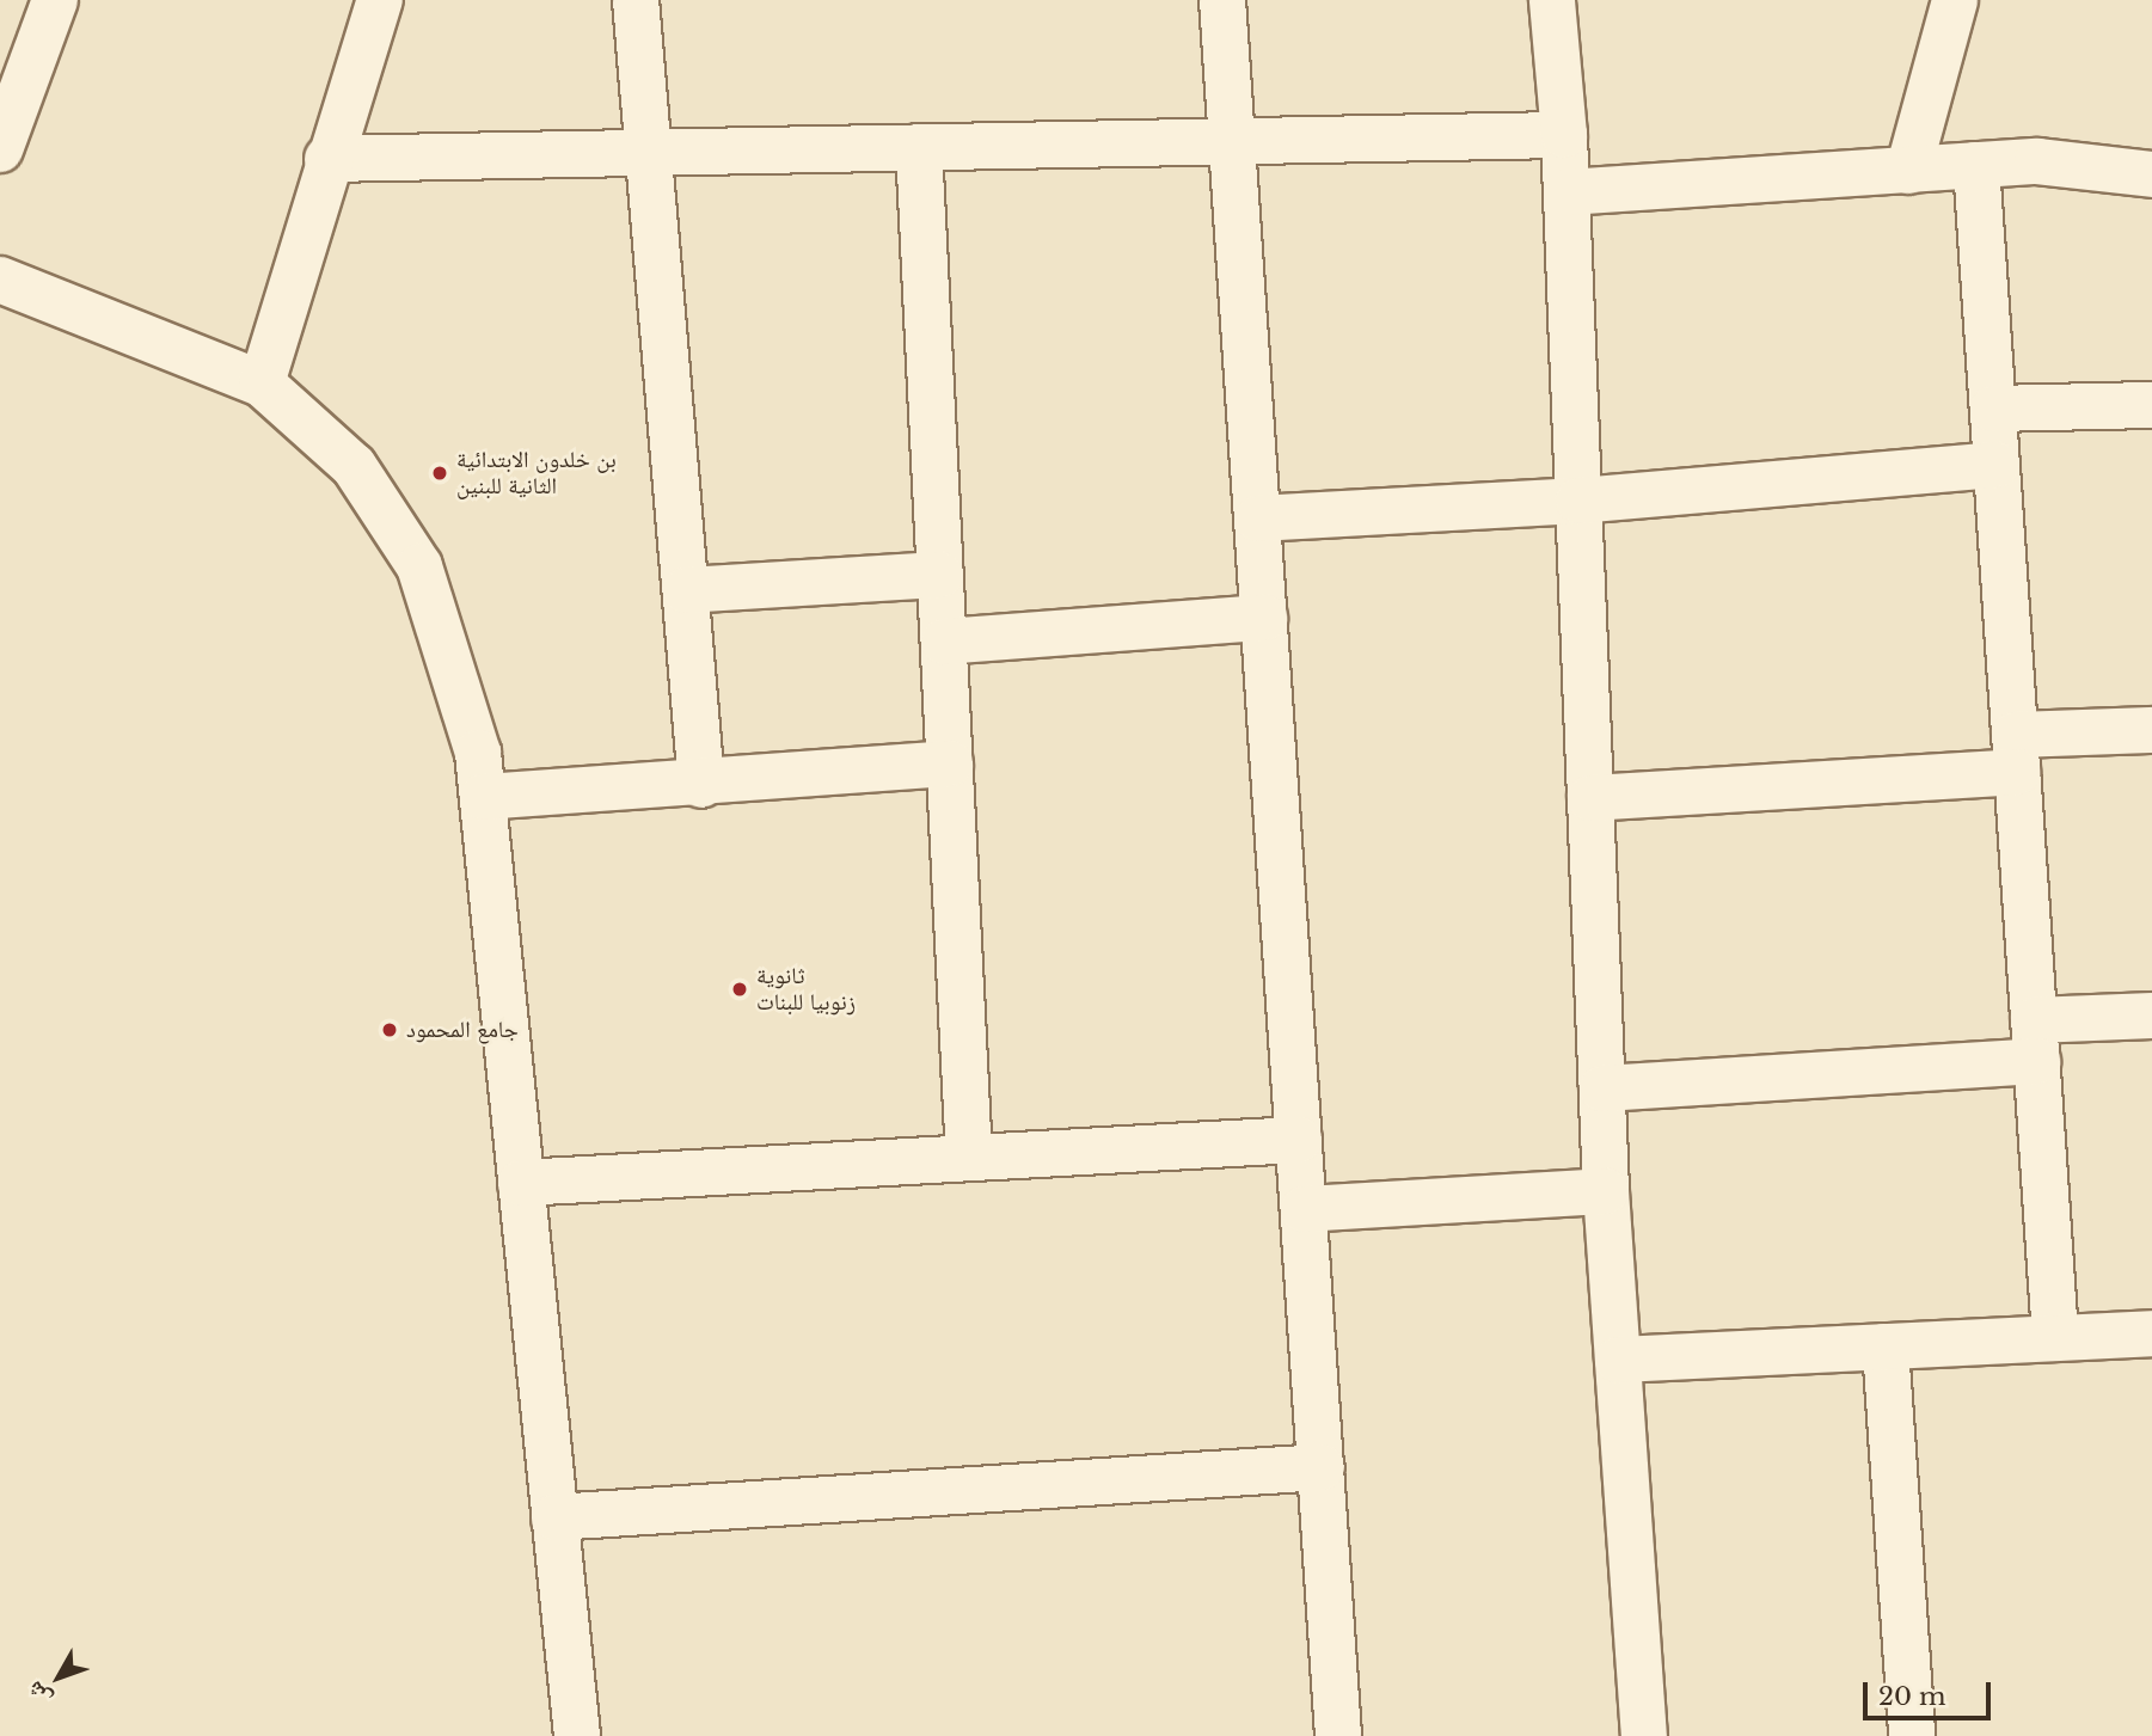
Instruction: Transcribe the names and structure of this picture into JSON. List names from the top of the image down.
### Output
{
  "places": ["بن خلدون الابتدائية الثانية للبنين", "ثانوية زنوبيا للبنات", "جامع المحمود"],
  "scale_bar": "20 m",
  "north": "bottom left"
}
